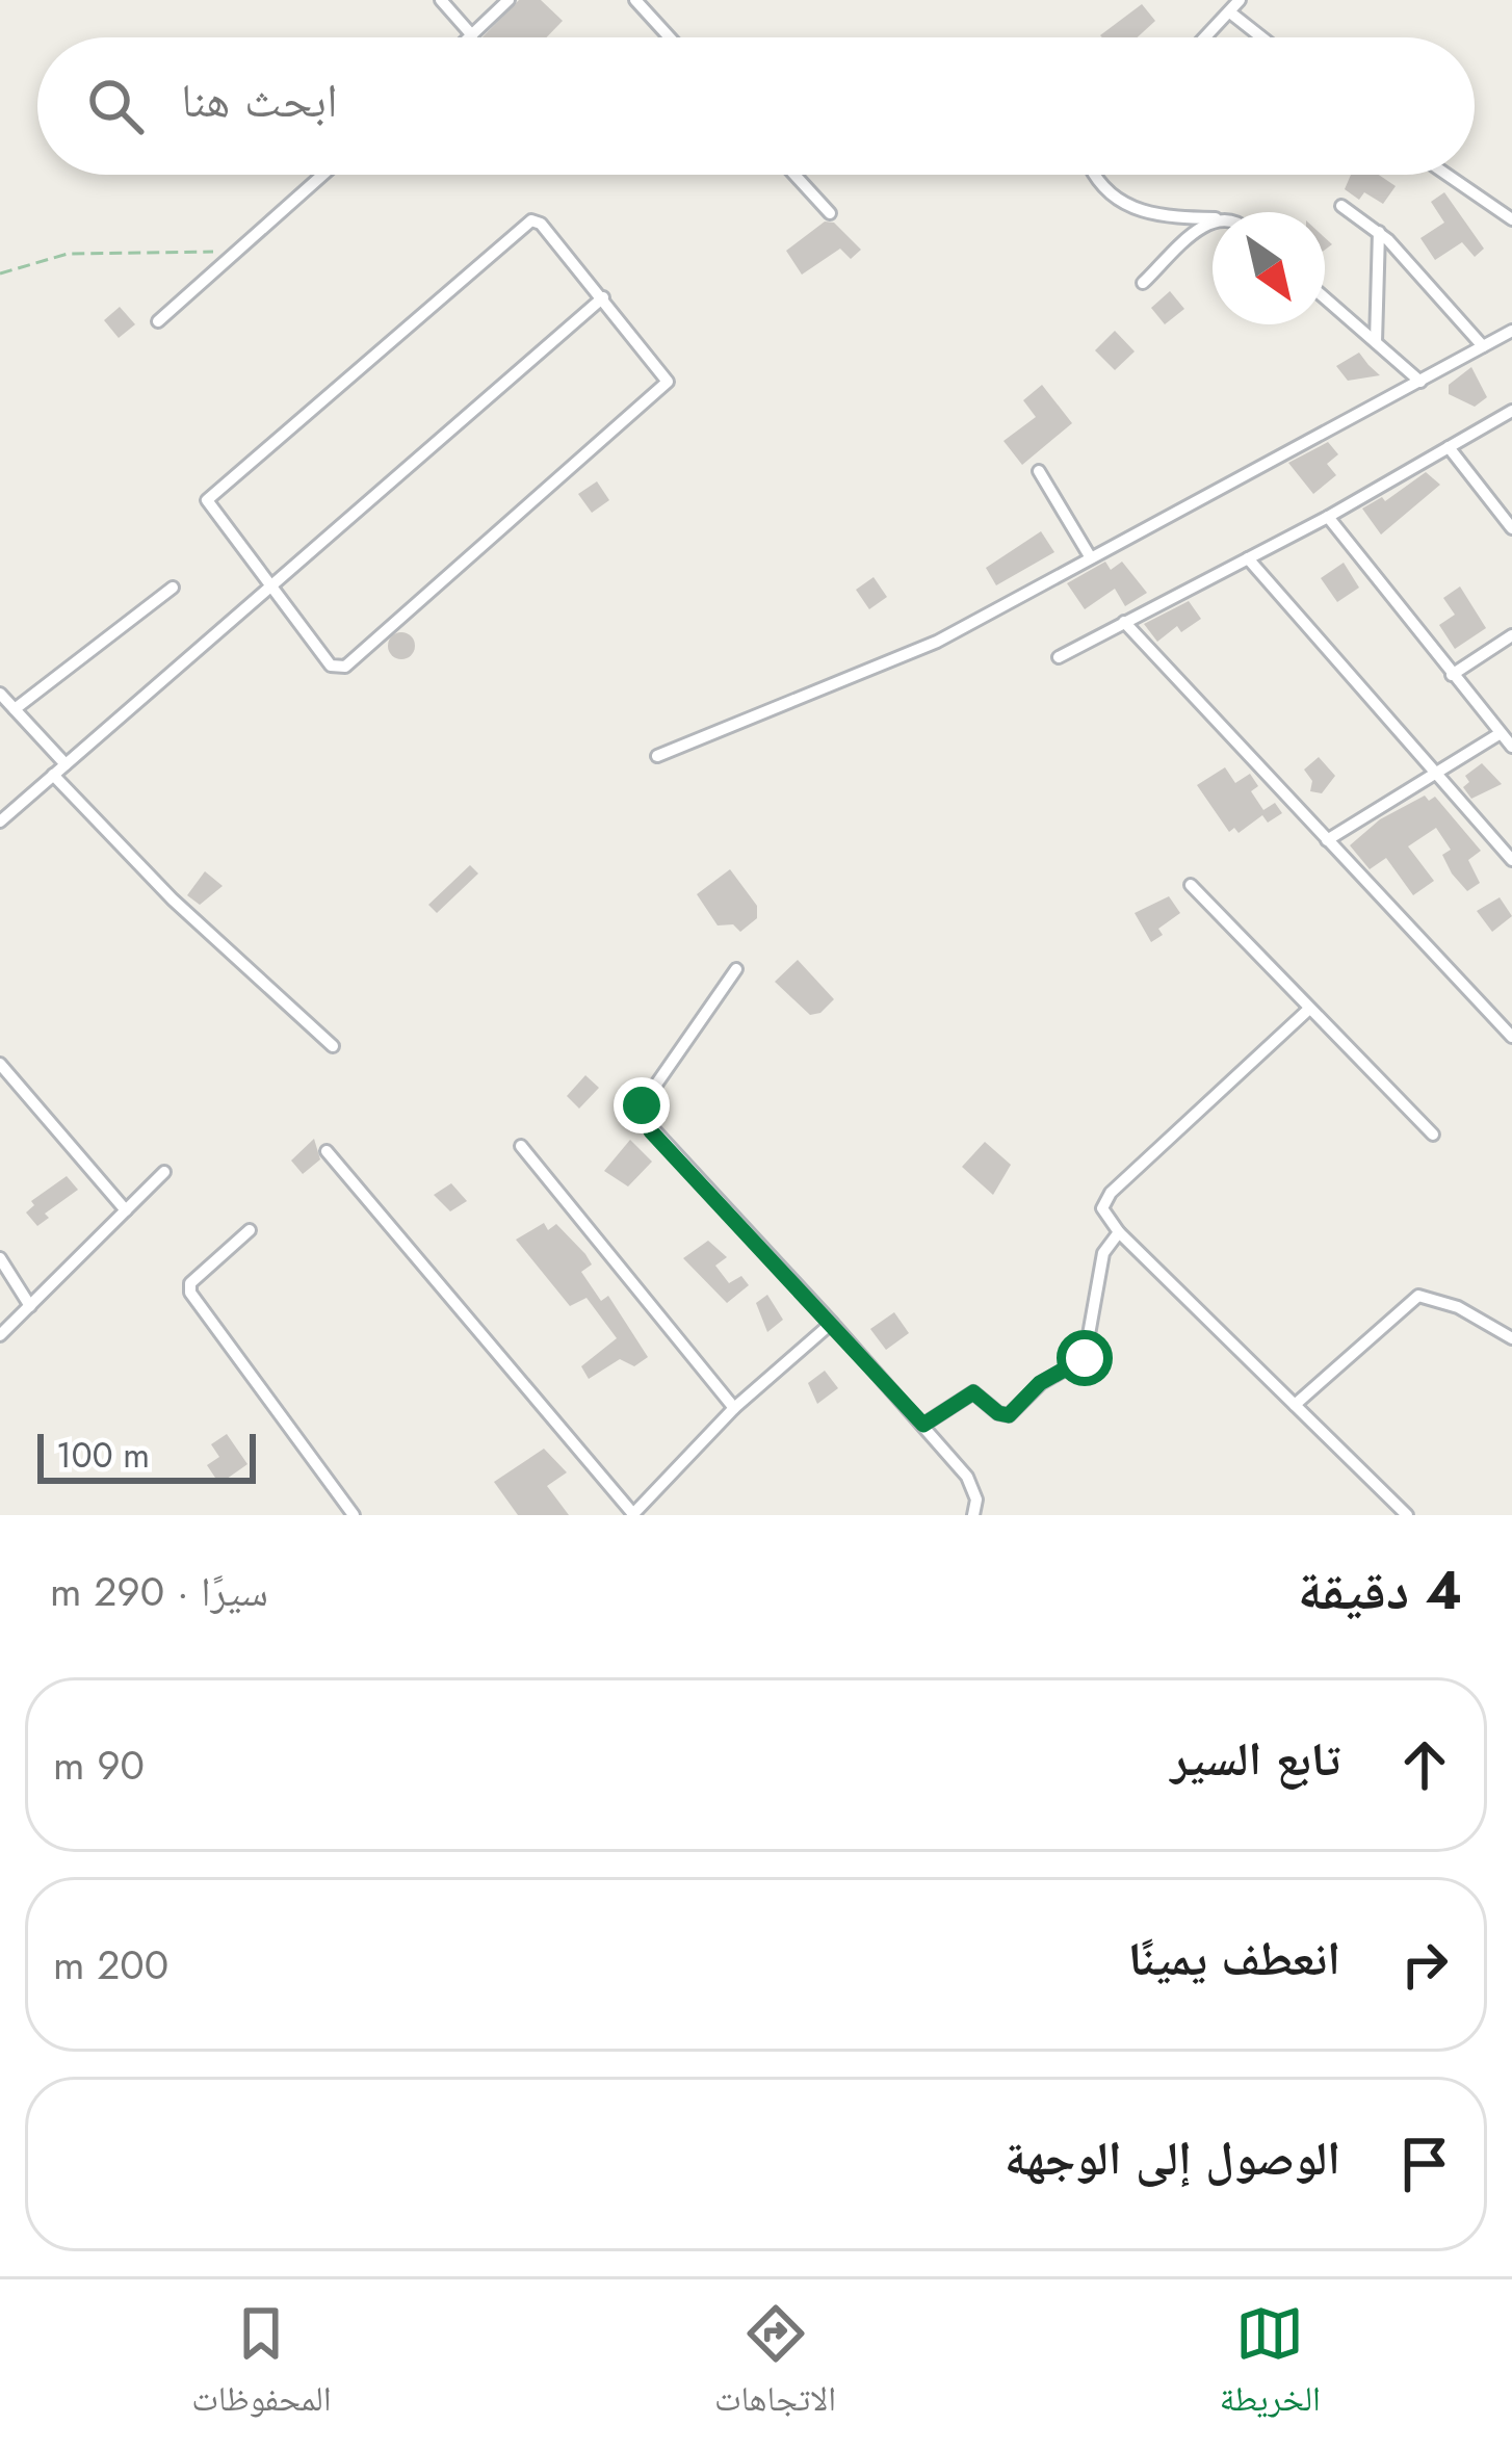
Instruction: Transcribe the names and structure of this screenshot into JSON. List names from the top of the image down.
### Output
{
  "scale_bar": "100 m",
  "north": "bottom right",
  "page": {
    "search": "ابحث هنا",
    "scale": "100 m",
    "heading": ["4 دقيقة", "سيرًا · 290 m"],
    "list": [
      ["تابع السير", "90 m"],
      ["انعطف يمينًا", "200 m"],
      "الوصول إلى الوجهة"
    ],
    "nav": ["الخريطة", "الاتجاهات", "المحفوظات"]
  }
}
